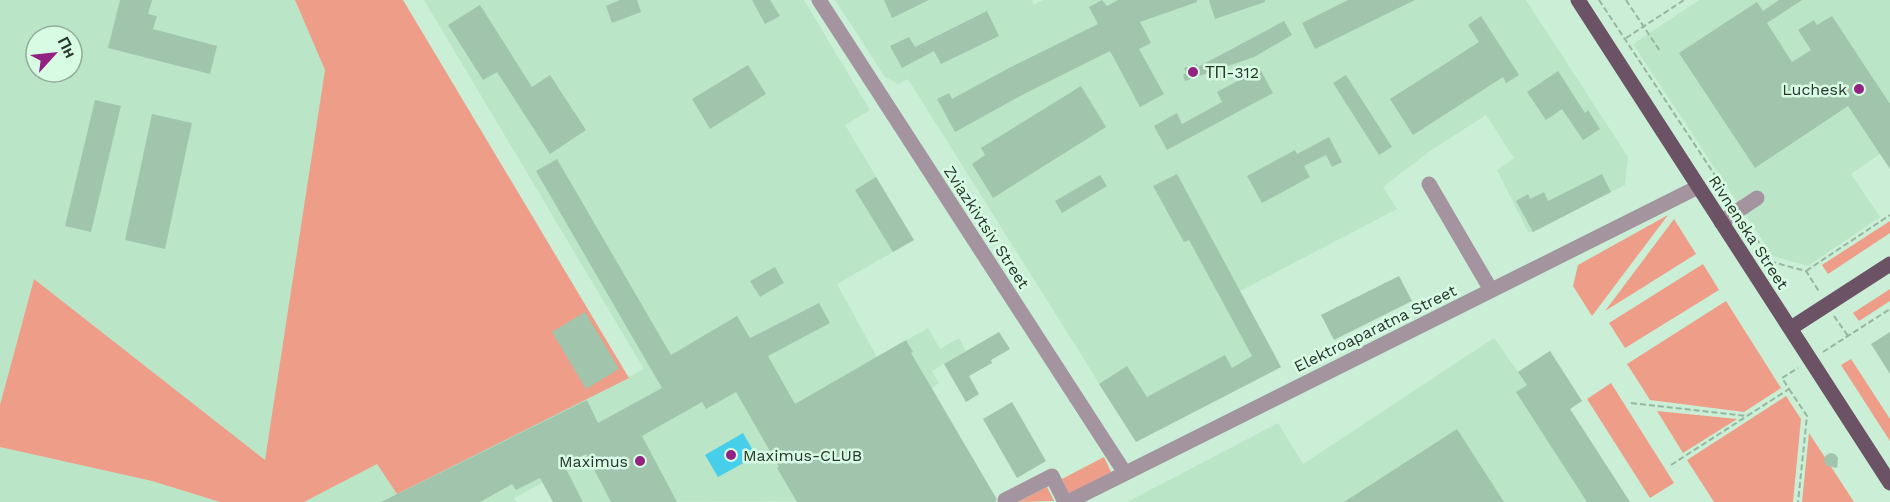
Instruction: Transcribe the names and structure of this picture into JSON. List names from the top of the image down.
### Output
{
  "streets": {
    "main road": ["Rivnenska Street"],
    "street": ["Zviazkivtsiv Street", "Elektroaparatna Street"]
  },
  "crossings": [
    ["Zviazkivtsiv Street", "Elektroaparatna Street"],
    ["Rivnenska Street", "Elektroaparatna Street"]
  ],
  "places": [
    "ТП-312",
    "Luchesk",
    "Maximus-CLUB",
    "Maximus"
  ],
  "north": "top right"
}
